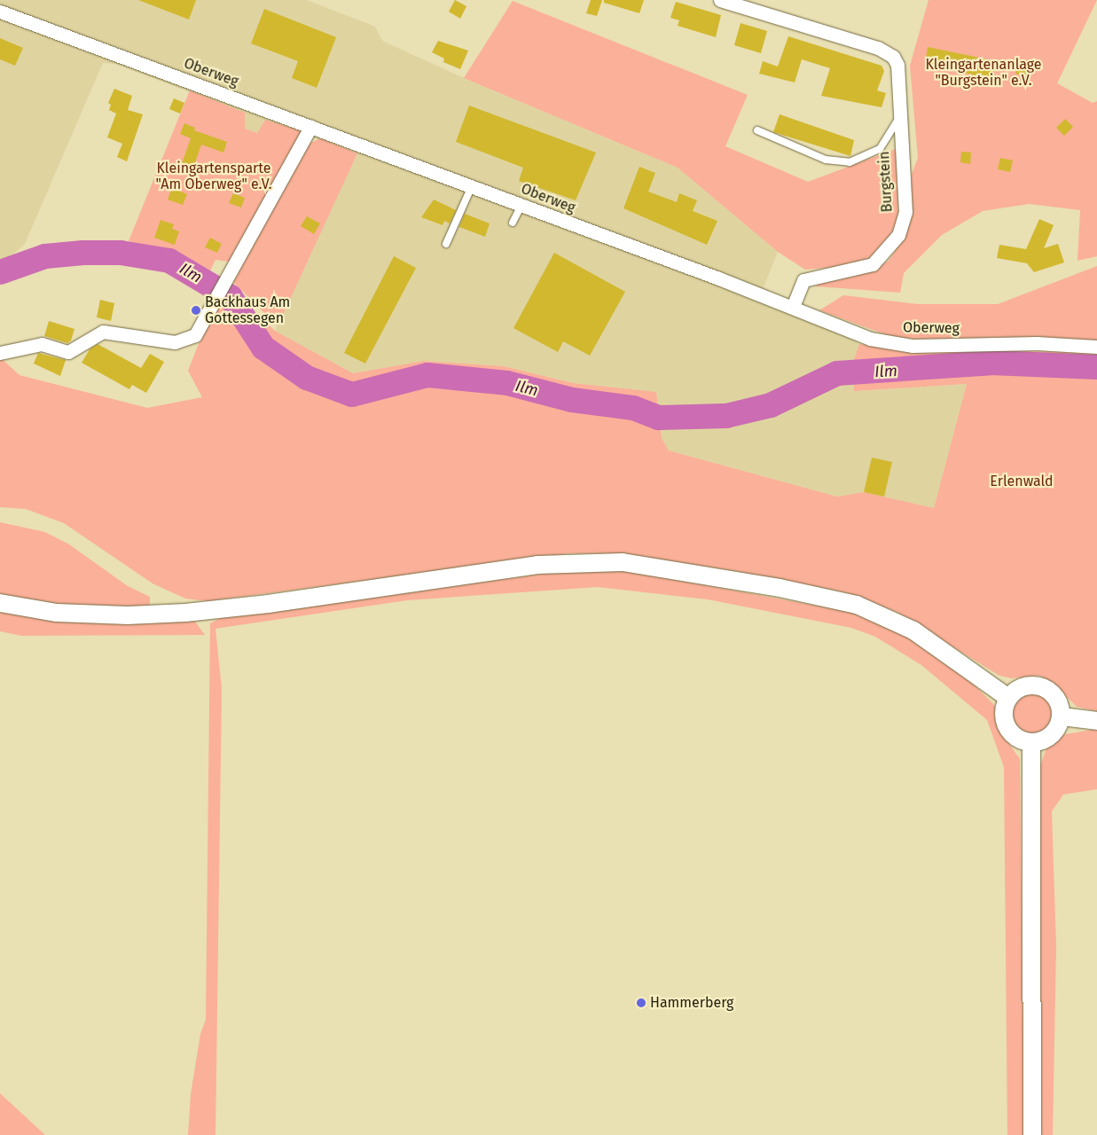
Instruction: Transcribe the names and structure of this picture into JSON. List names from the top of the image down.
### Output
{
  "streets": {
    "street": ["Oberweg", "Burgstein"]
  },
  "crossings": [
    ["Oberweg", "Burgstein"]
  ],
  "water": ["Ilm"],
  "parks": ["Kleingartenanlage \"Burgstein\" e.V.", "Kleingartensparte \"Am Oberweg\" e.V.", "Erlenwald"],
  "places": ["Backhaus Am Gottessegen", "Hammerberg"]
}
